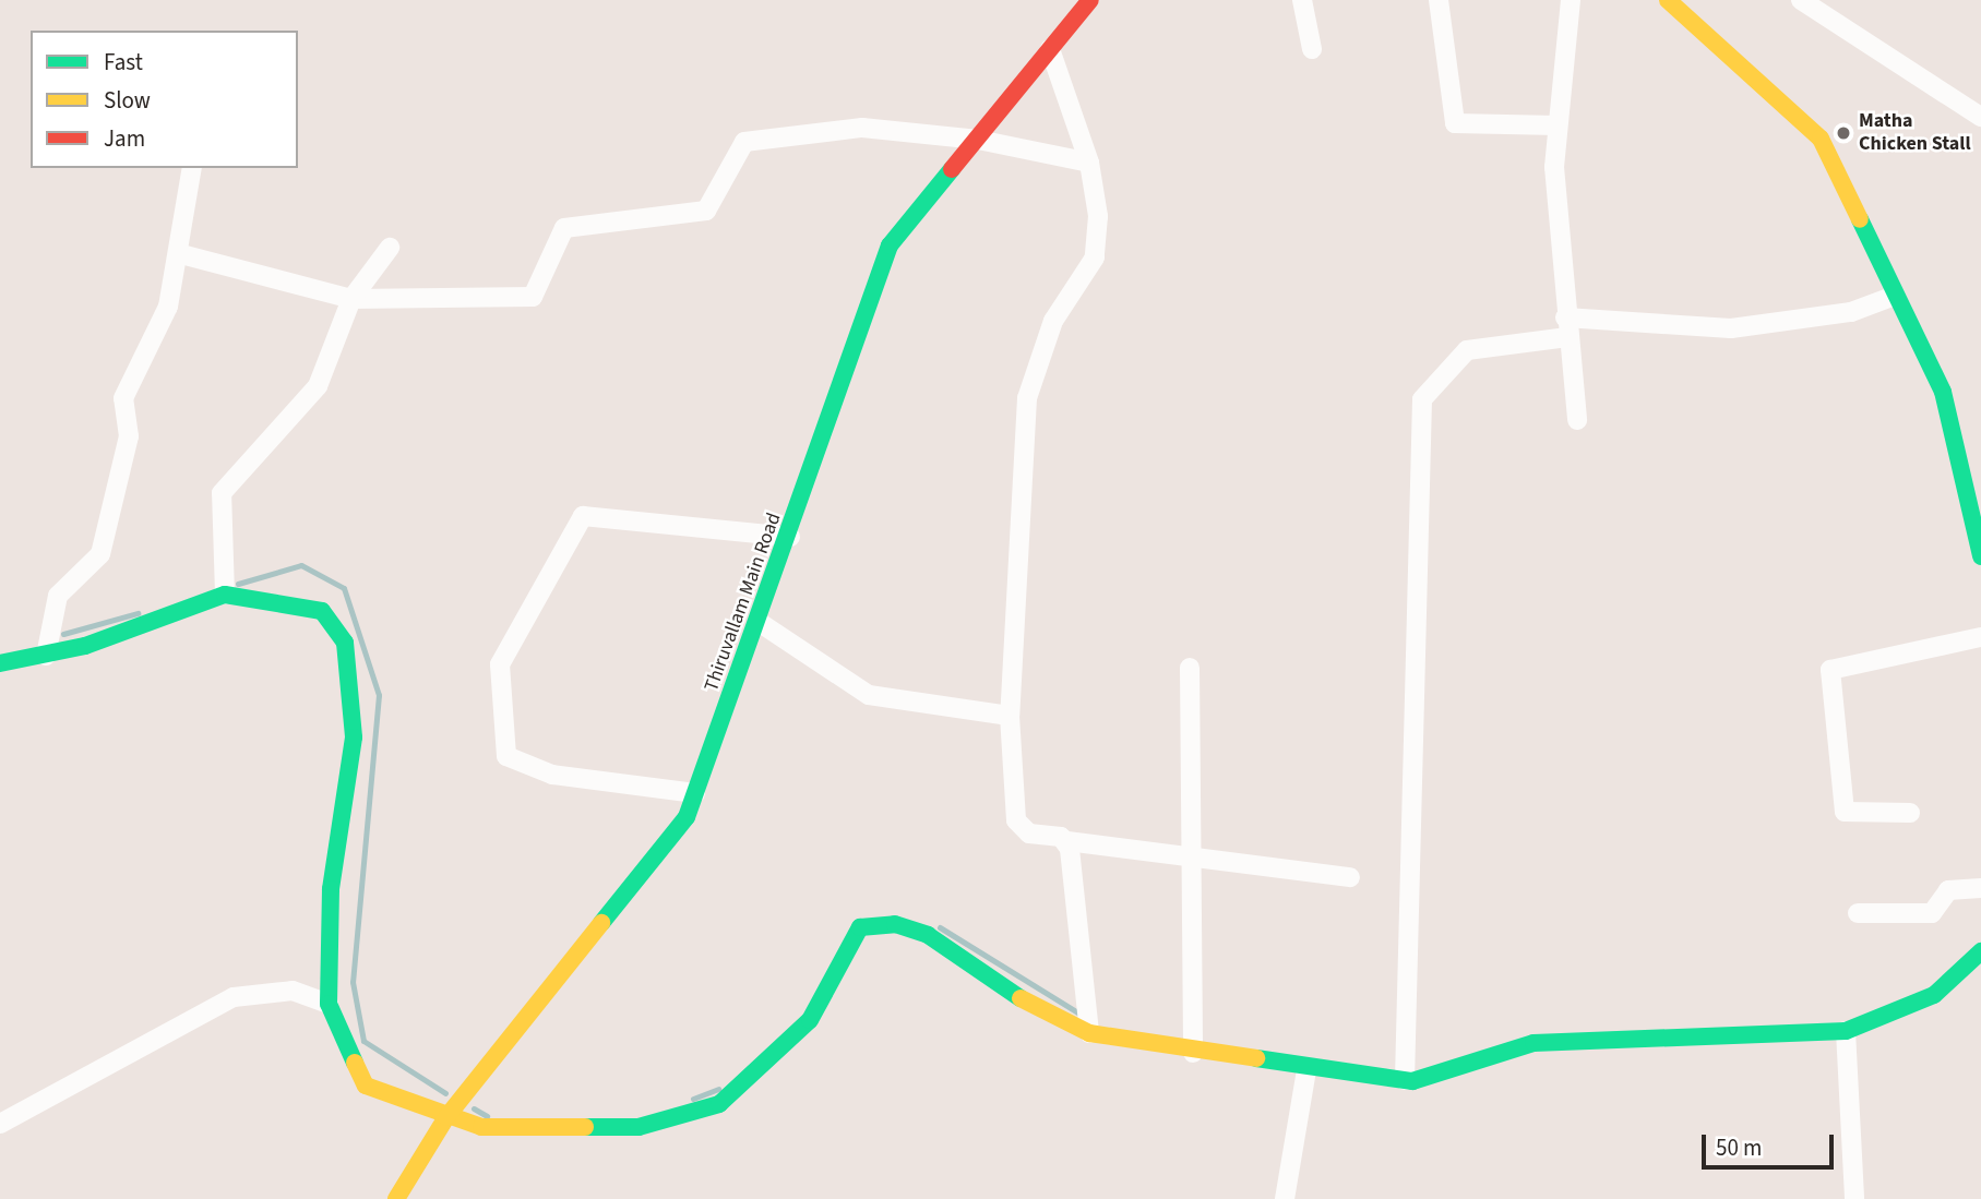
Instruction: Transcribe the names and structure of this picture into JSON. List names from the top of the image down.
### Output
{
  "streets": {
    "street": ["Thiruvallam Main Road"]
  },
  "places": ["Matha Chicken Stall"],
  "legend": ["Fast", "Slow", "Jam"],
  "scale_bar": "50 m"
}
